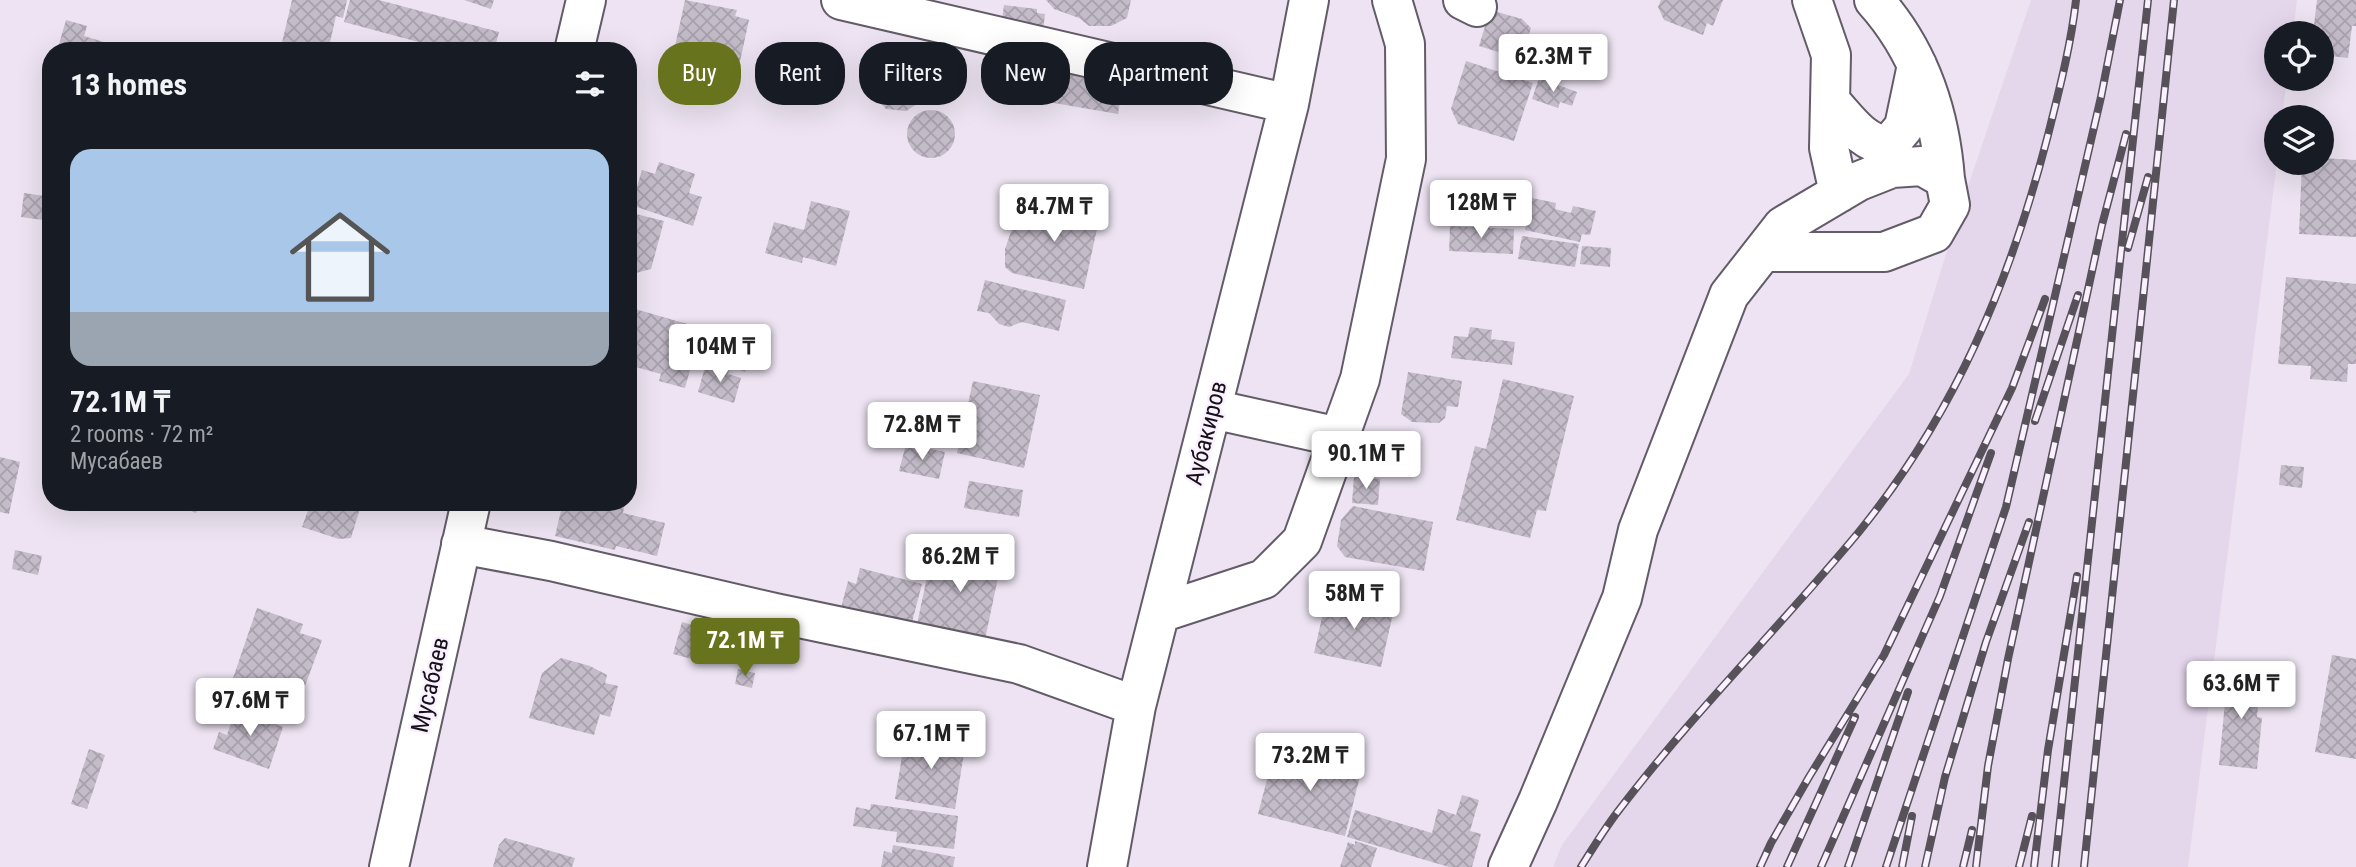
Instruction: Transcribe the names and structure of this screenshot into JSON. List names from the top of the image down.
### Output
{
  "streets": {
    "street": ["Аубакиров", "Мусабаев"]
  },
  "page": {
    "price": [
      "62.3M ₸",
      "128M ₸",
      "84.7M ₸",
      "104M ₸",
      "72.8M ₸",
      "90.1M ₸",
      "86.2M ₸",
      "58M ₸",
      "72.1M ₸",
      "63.6M ₸",
      "97.6M ₸",
      "67.1M ₸",
      "73.2M ₸"
    ],
    "chip": [
      "Buy",
      "Rent",
      "Filters",
      "New",
      "Apartment"
    ],
    "heading": "13 homes",
    "list": [
      {
        "name": "72.1M ₸",
        "note": "2 rooms · 72 m² · Мусабаев"
      }
    ]
  }
}
